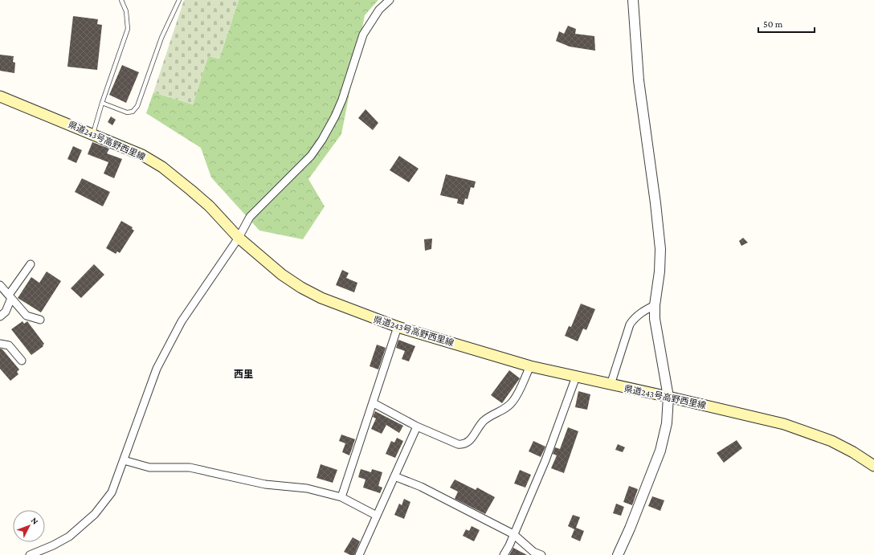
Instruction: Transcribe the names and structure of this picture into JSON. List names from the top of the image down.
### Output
{
  "streets": {
    "main road": ["県道243号高野西里線"]
  },
  "districts": ["西里"],
  "scale_bar": "50 m",
  "north": "top right"
}
